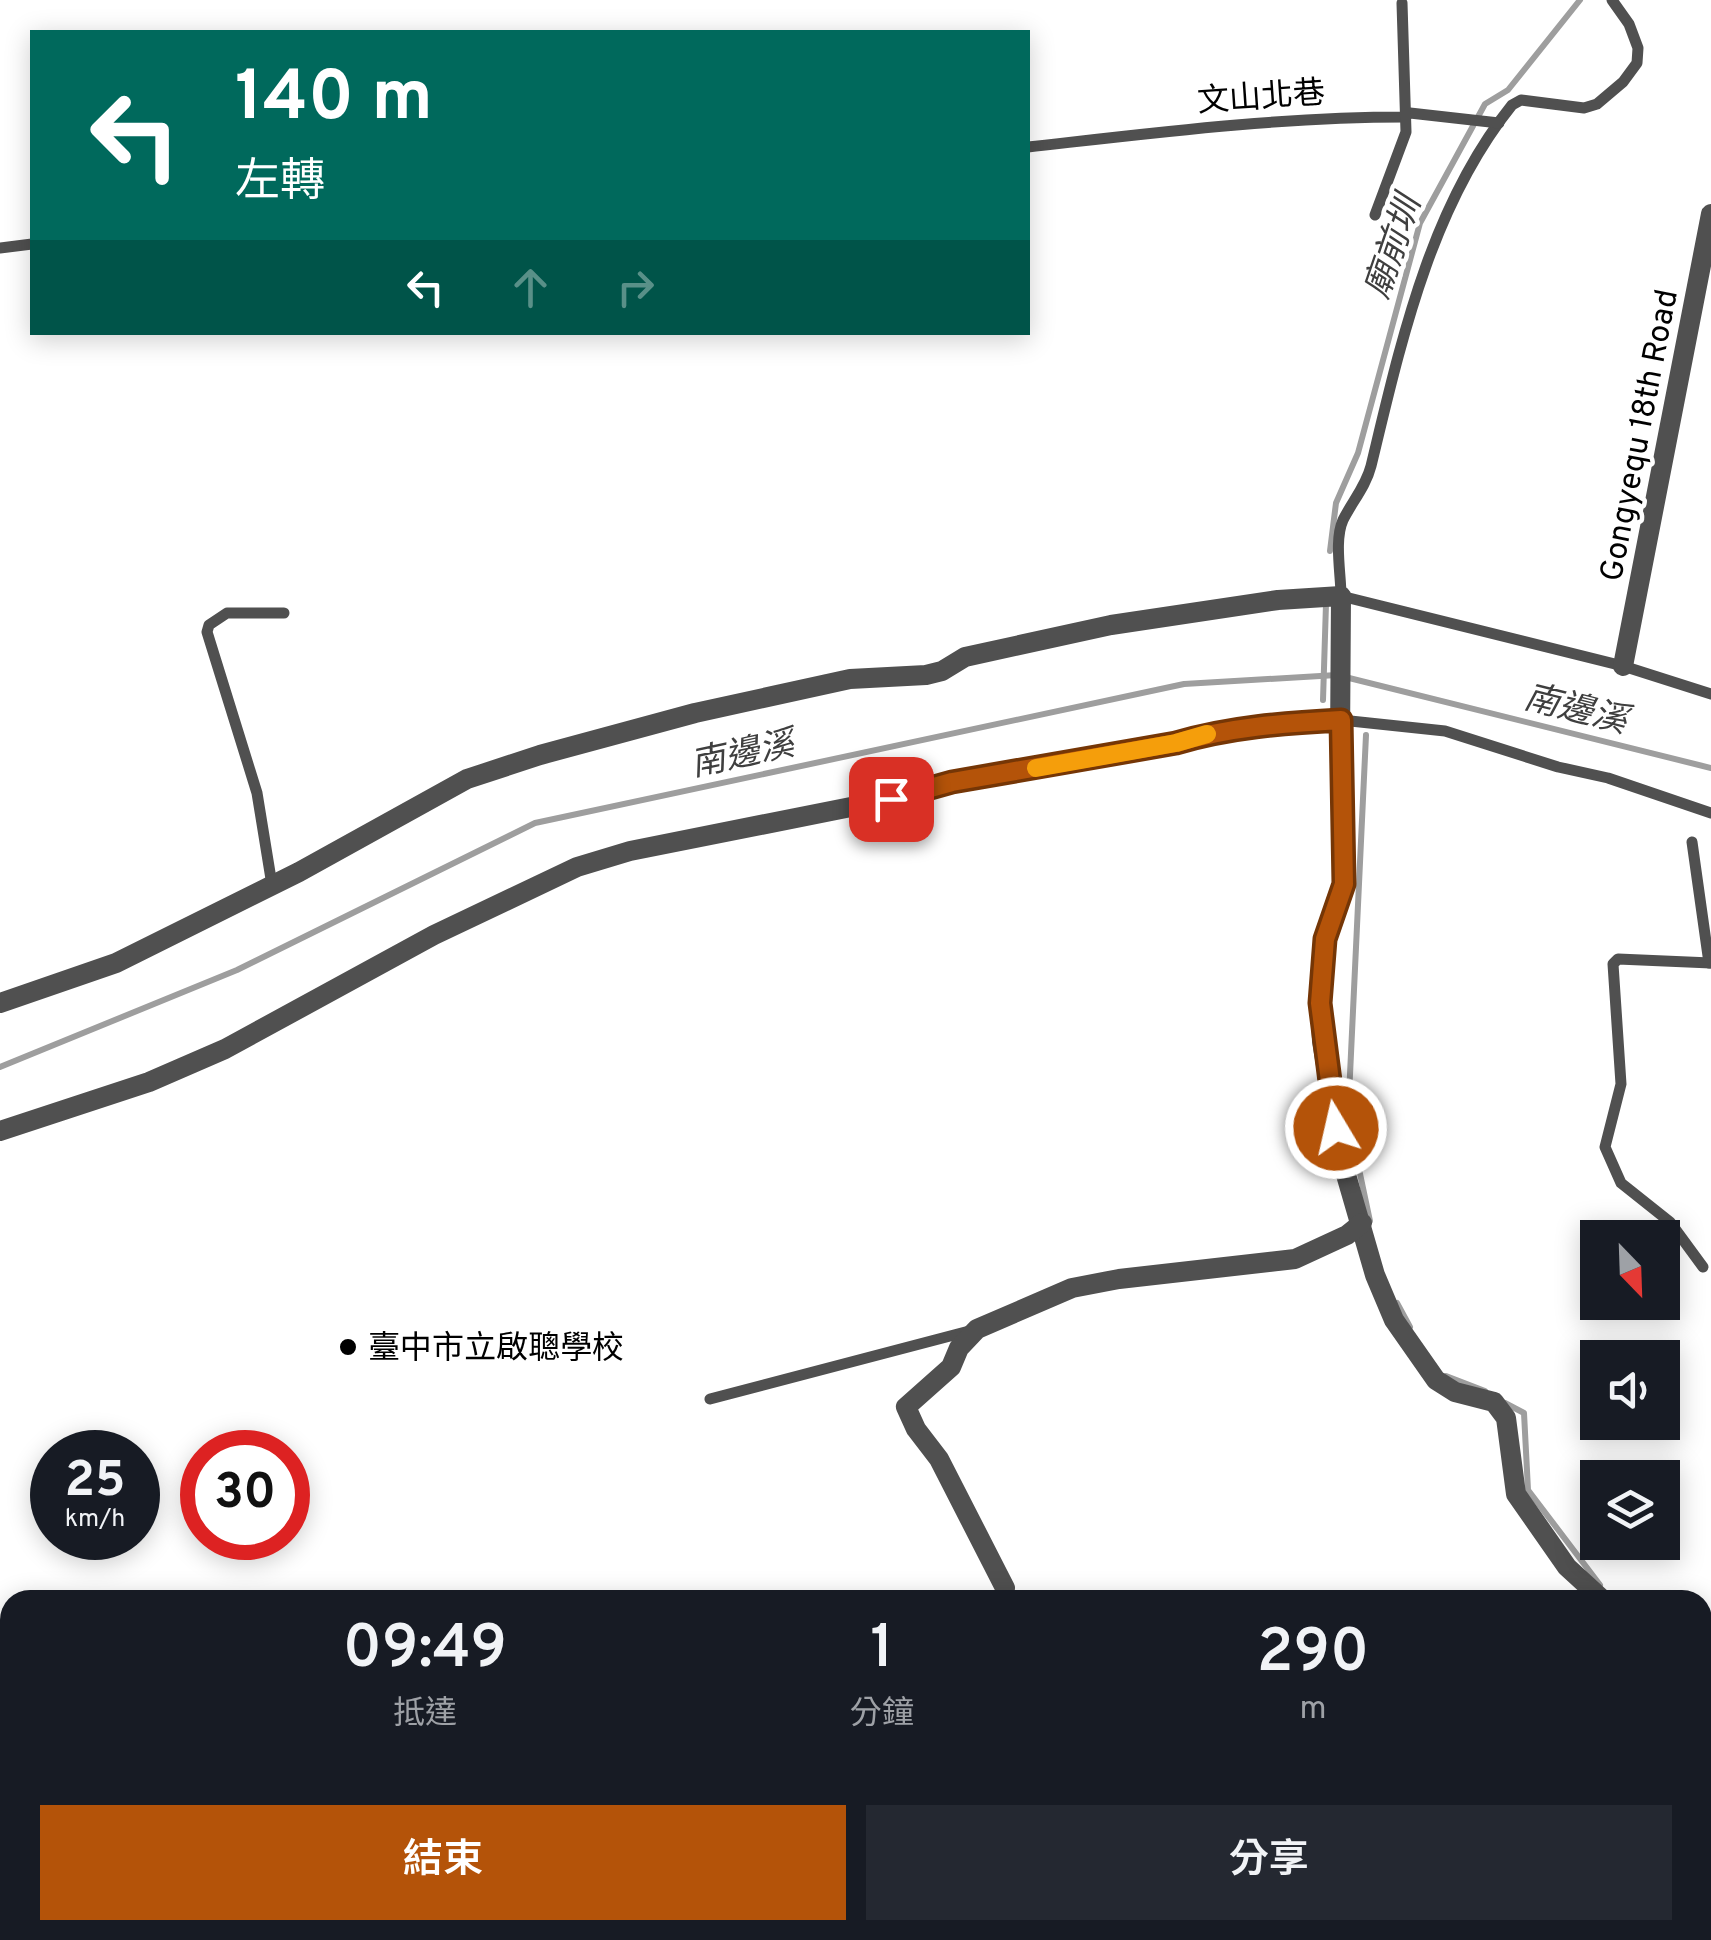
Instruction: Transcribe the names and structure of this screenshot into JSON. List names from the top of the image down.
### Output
{
  "streets": {
    "street": ["Gongyequ 18th Road"],
    "lane": ["文山北巷"]
  },
  "water": ["廟前圳", "南邊溪"],
  "places": ["臺中市立啟聰學校"],
  "north": "bottom right",
  "page": {
    "turn": ["140 m", "左轉"],
    "speed": "25 km/h",
    "limit": "30",
    "eta": [
      "09:49",
      "抵達",
      "1",
      "分鐘",
      "290",
      "m"
    ],
    "buttons": ["結束", "分享"]
  }
}
